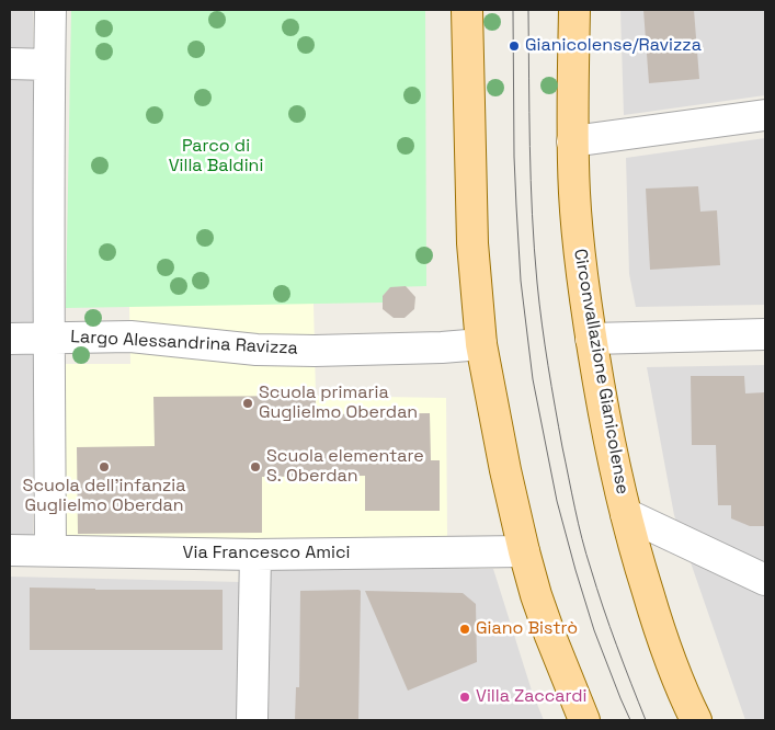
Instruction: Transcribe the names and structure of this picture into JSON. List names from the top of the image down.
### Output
{
  "streets": {
    "main road": ["Circonvallazione Gianicolense"],
    "street": ["Largo Alessandrina Ravizza", "Via Francesco Amici"]
  },
  "parks": ["Parco di Villa Baldini"],
  "places": [
    "Gianicolense/Ravizza",
    "Scuola primaria Guglielmo Oberdan",
    "Scuola dell'infanzia Guglielmo Oberdan",
    "Scuola elementare S. Oberdan",
    "Giano Bistrò",
    "Villa Zaccardi"
  ]
}
